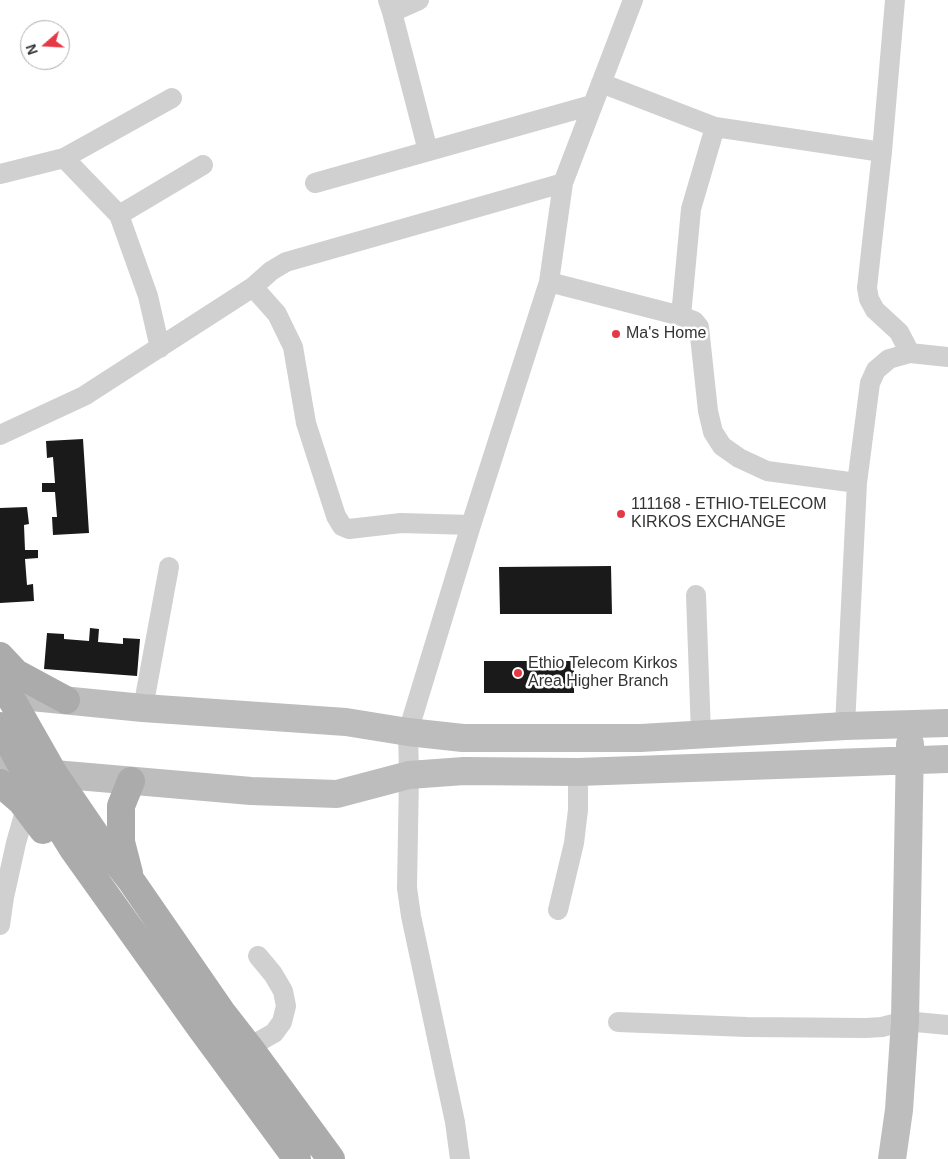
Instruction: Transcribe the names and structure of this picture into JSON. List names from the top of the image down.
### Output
{
  "places": ["Ma's Home", "111168 - ETHIO-TELECOM KIRKOS EXCHANGE", "Ethio Telecom Kirkos Area Higher Branch"],
  "north": "left"
}
